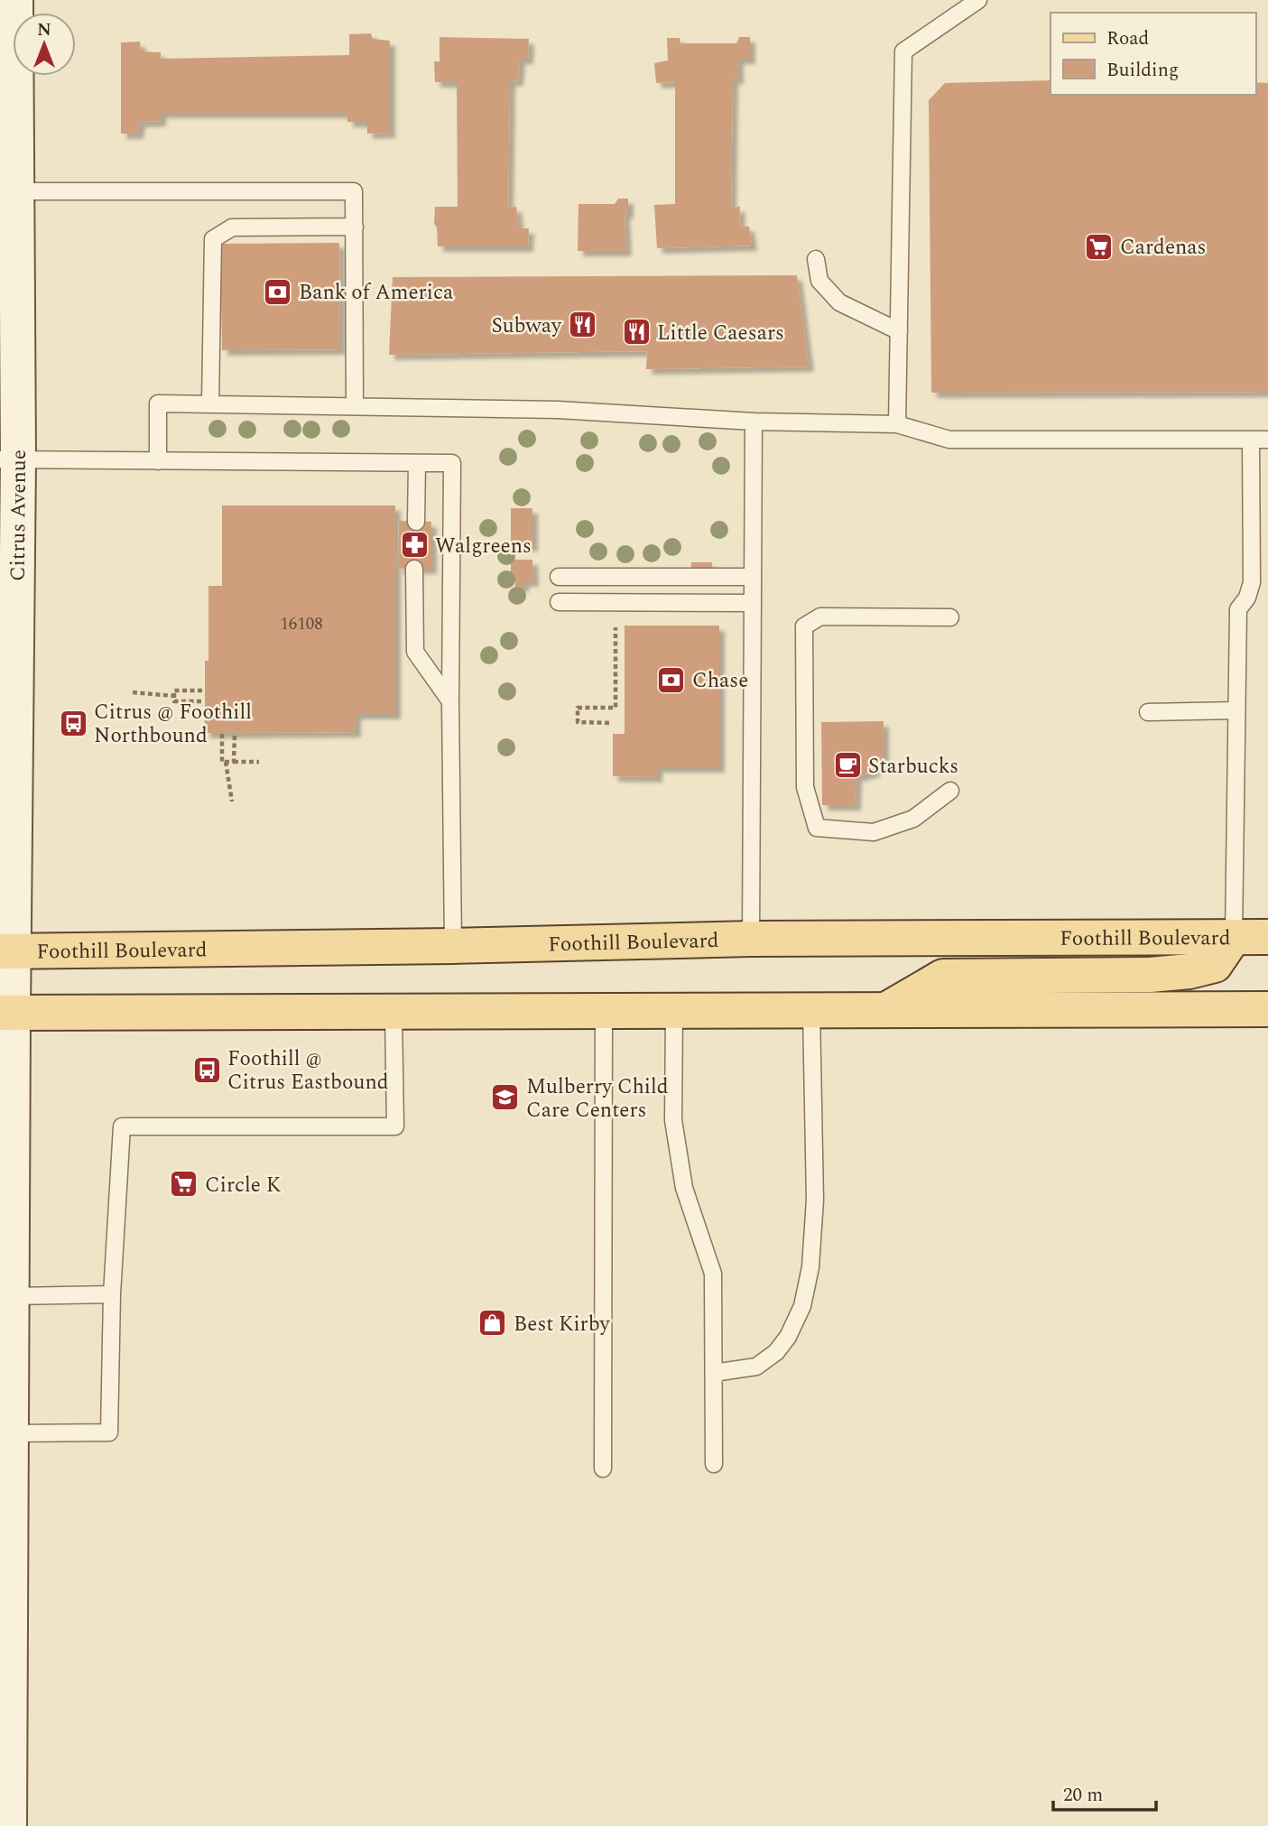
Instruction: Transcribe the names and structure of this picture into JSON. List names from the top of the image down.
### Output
{
  "streets": {
    "main road": ["Citrus Avenue", "Foothill Boulevard"]
  },
  "crossings": [
    ["Citrus Avenue", "Foothill Boulevard"]
  ],
  "places": {
    "supermarket": ["Cardenas", "Circle K"],
    "bank": ["Bank of America", "Chase"],
    "restaurant": ["Subway", "Little Caesars"],
    "pharmacy": ["Walgreens"],
    "bus stop": ["Citrus @ Foothill Northbound", "Foothill @ Citrus Eastbound"],
    "cafe": ["Starbucks"],
    "school or university": ["Mulberry Child Care Centers"],
    "shop": ["Best Kirby"]
  },
  "house_numbers": ["16108"],
  "legend": ["Road", "Building"],
  "scale_bar": "20 m",
  "north": "top"
}
